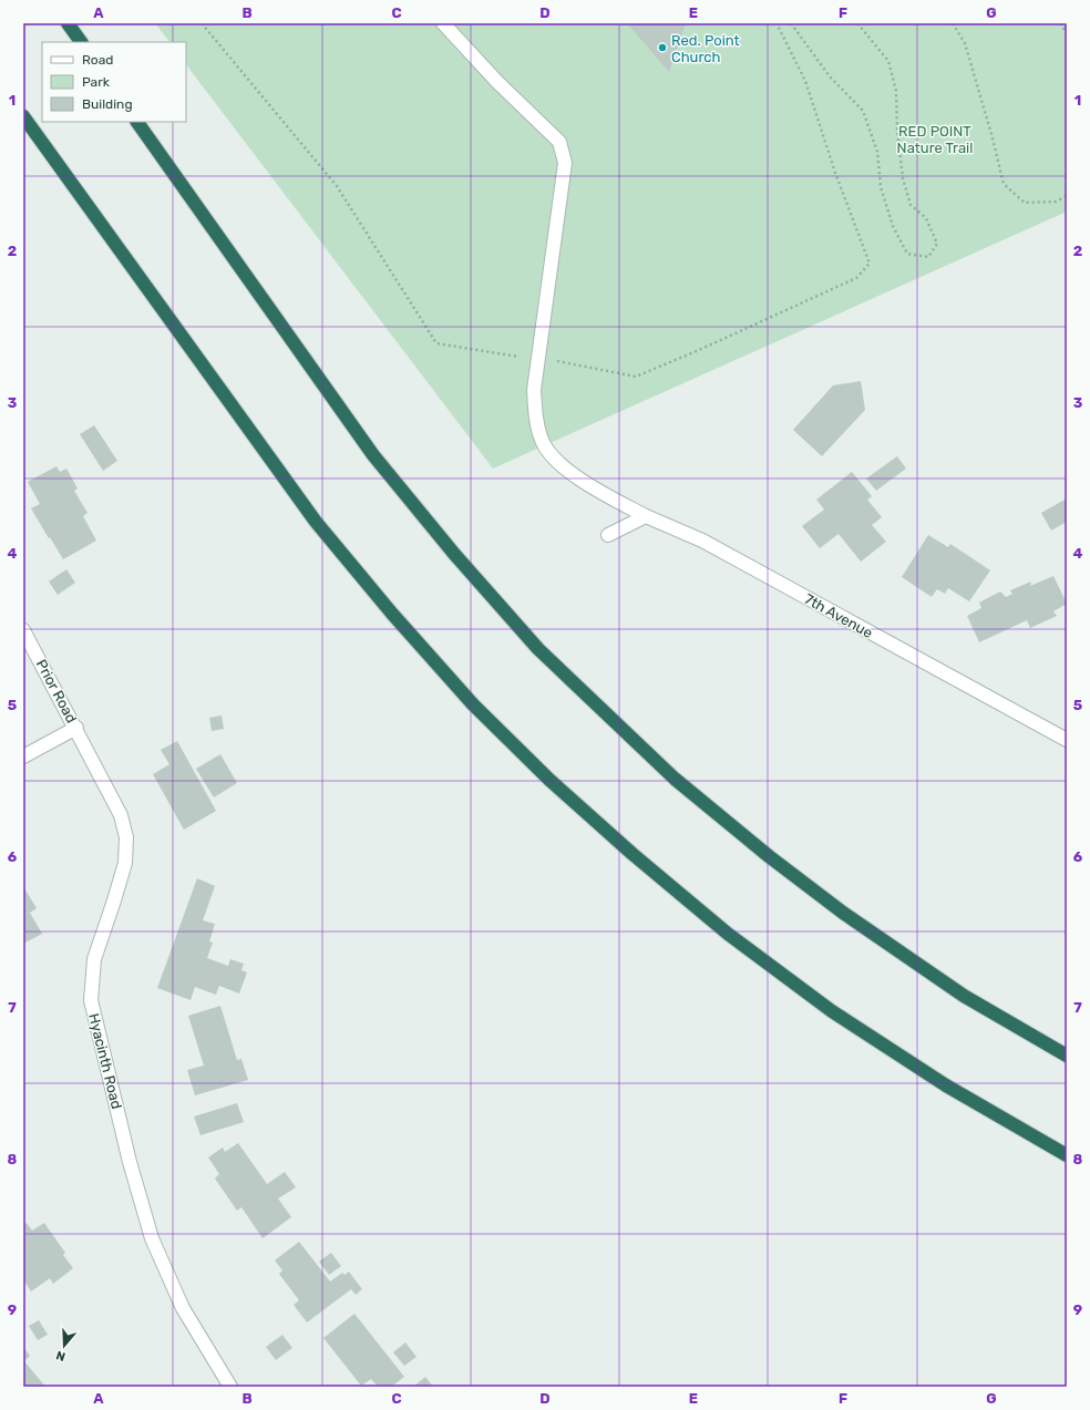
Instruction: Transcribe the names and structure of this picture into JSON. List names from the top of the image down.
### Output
{
  "streets": {
    "street": ["7th Avenue", "Prior Road", "Hyacinth Road"]
  },
  "crossings": [
    ["Prior Road", "Hyacinth Road"]
  ],
  "parks": ["RED POINT Nature Trail"],
  "places": ["Red. Point Church"],
  "legend": ["Road", "Park", "Building"],
  "north": "bottom",
  "grid": {
    "columns": [
      "A",
      "B",
      "C",
      "D",
      "E",
      "F",
      "G"
    ],
    "rows": [
      "1",
      "2",
      "3",
      "4",
      "5",
      "6",
      "7",
      "8",
      "9"
    ]
  }
}
